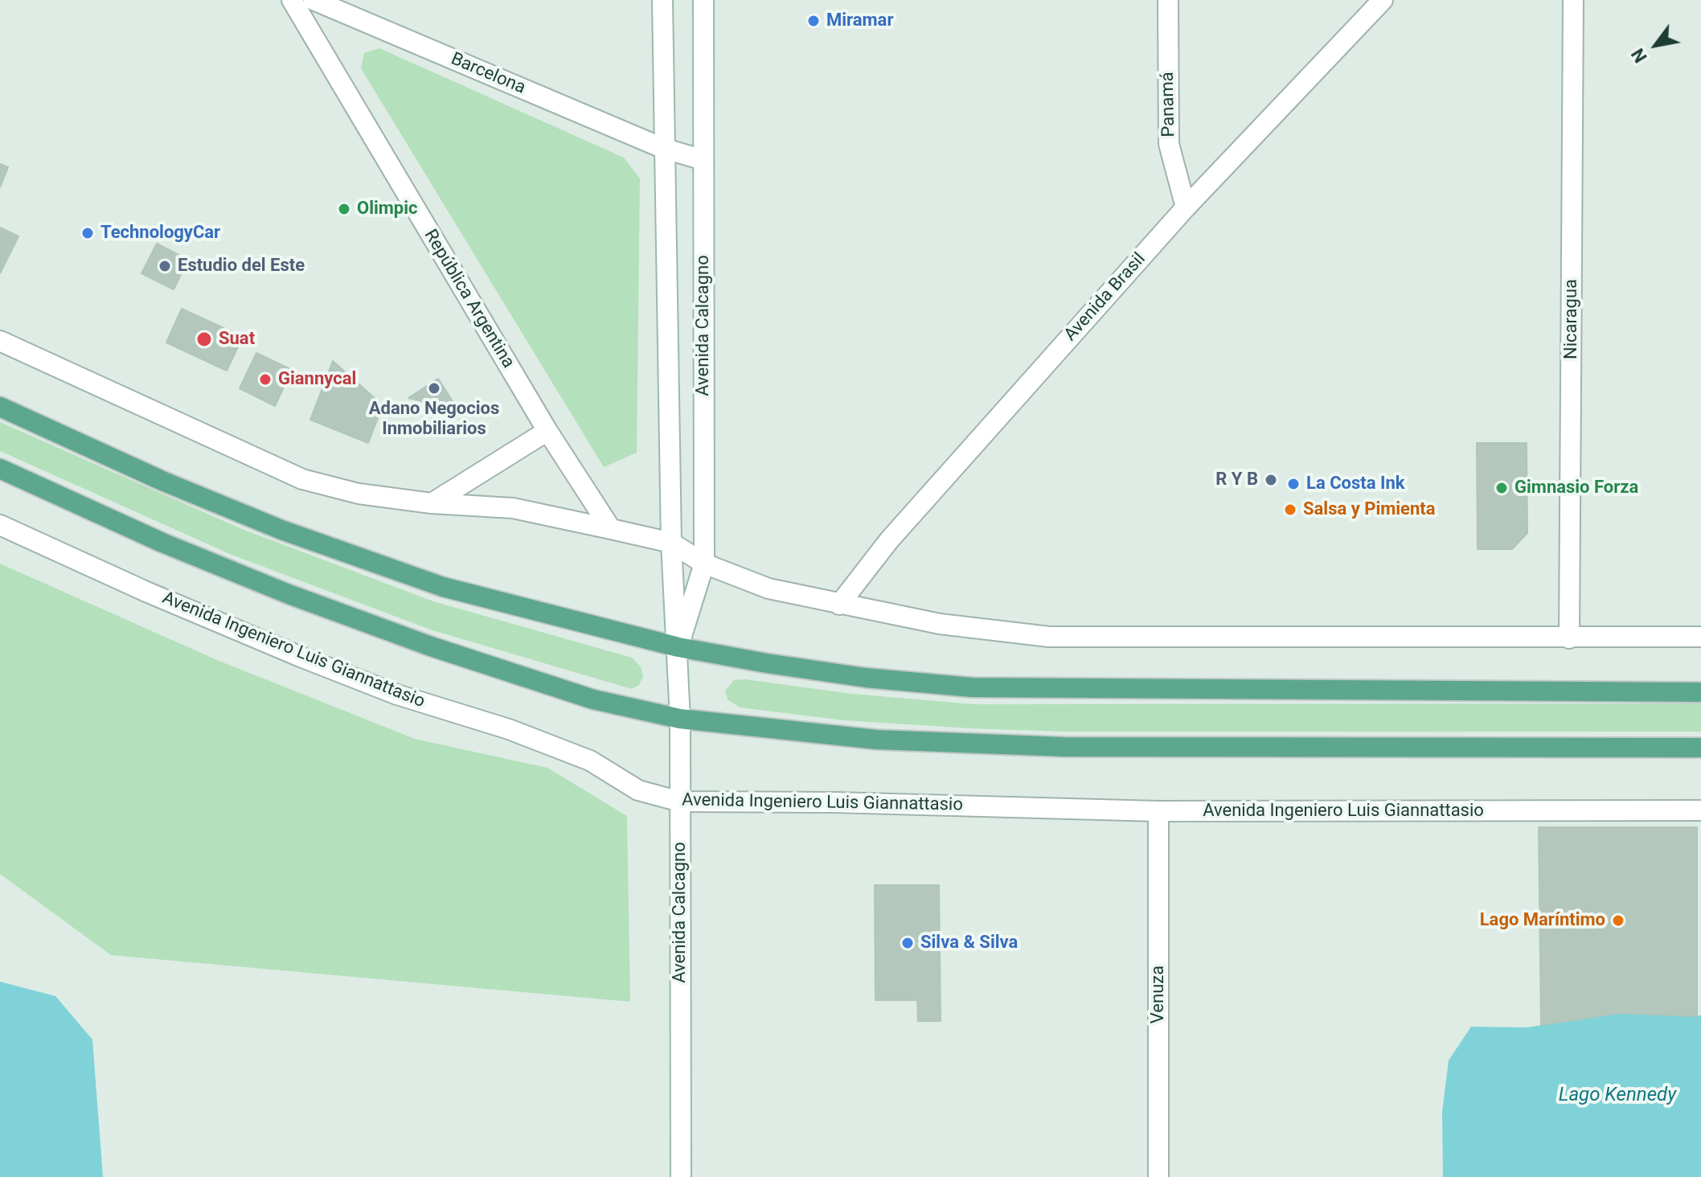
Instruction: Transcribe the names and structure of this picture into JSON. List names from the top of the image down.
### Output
{
  "streets": {
    "street": [
      "Barcelona",
      "Panamá",
      "Avenida Brasil",
      "República Argentina",
      "Nicaragua",
      "Avenida Calcagno",
      "Avenida Ingeniero Luis Giannattasio",
      "Venuza"
    ]
  },
  "crossings": [
    ["Barcelona", "Avenida Calcagno"],
    ["Panamá", "Avenida Brasil"],
    ["Avenida Calcagno", "Avenida Ingeniero Luis Giannattasio"],
    ["Avenida Ingeniero Luis Giannattasio", "Venuza"]
  ],
  "water": ["Lago Kennedy"],
  "places": [
    "Miramar",
    "Olimpic",
    "TechnologyCar",
    "Estudio del Este",
    "Suat",
    "Giannycal",
    "Adano Negocios Inmobiliarios",
    "R Y B",
    "La Costa Ink",
    "Gimnasio Forza",
    "Salsa y Pimienta",
    "Lago Maríntimo",
    "Silva & Silva"
  ],
  "north": "bottom left"
}
